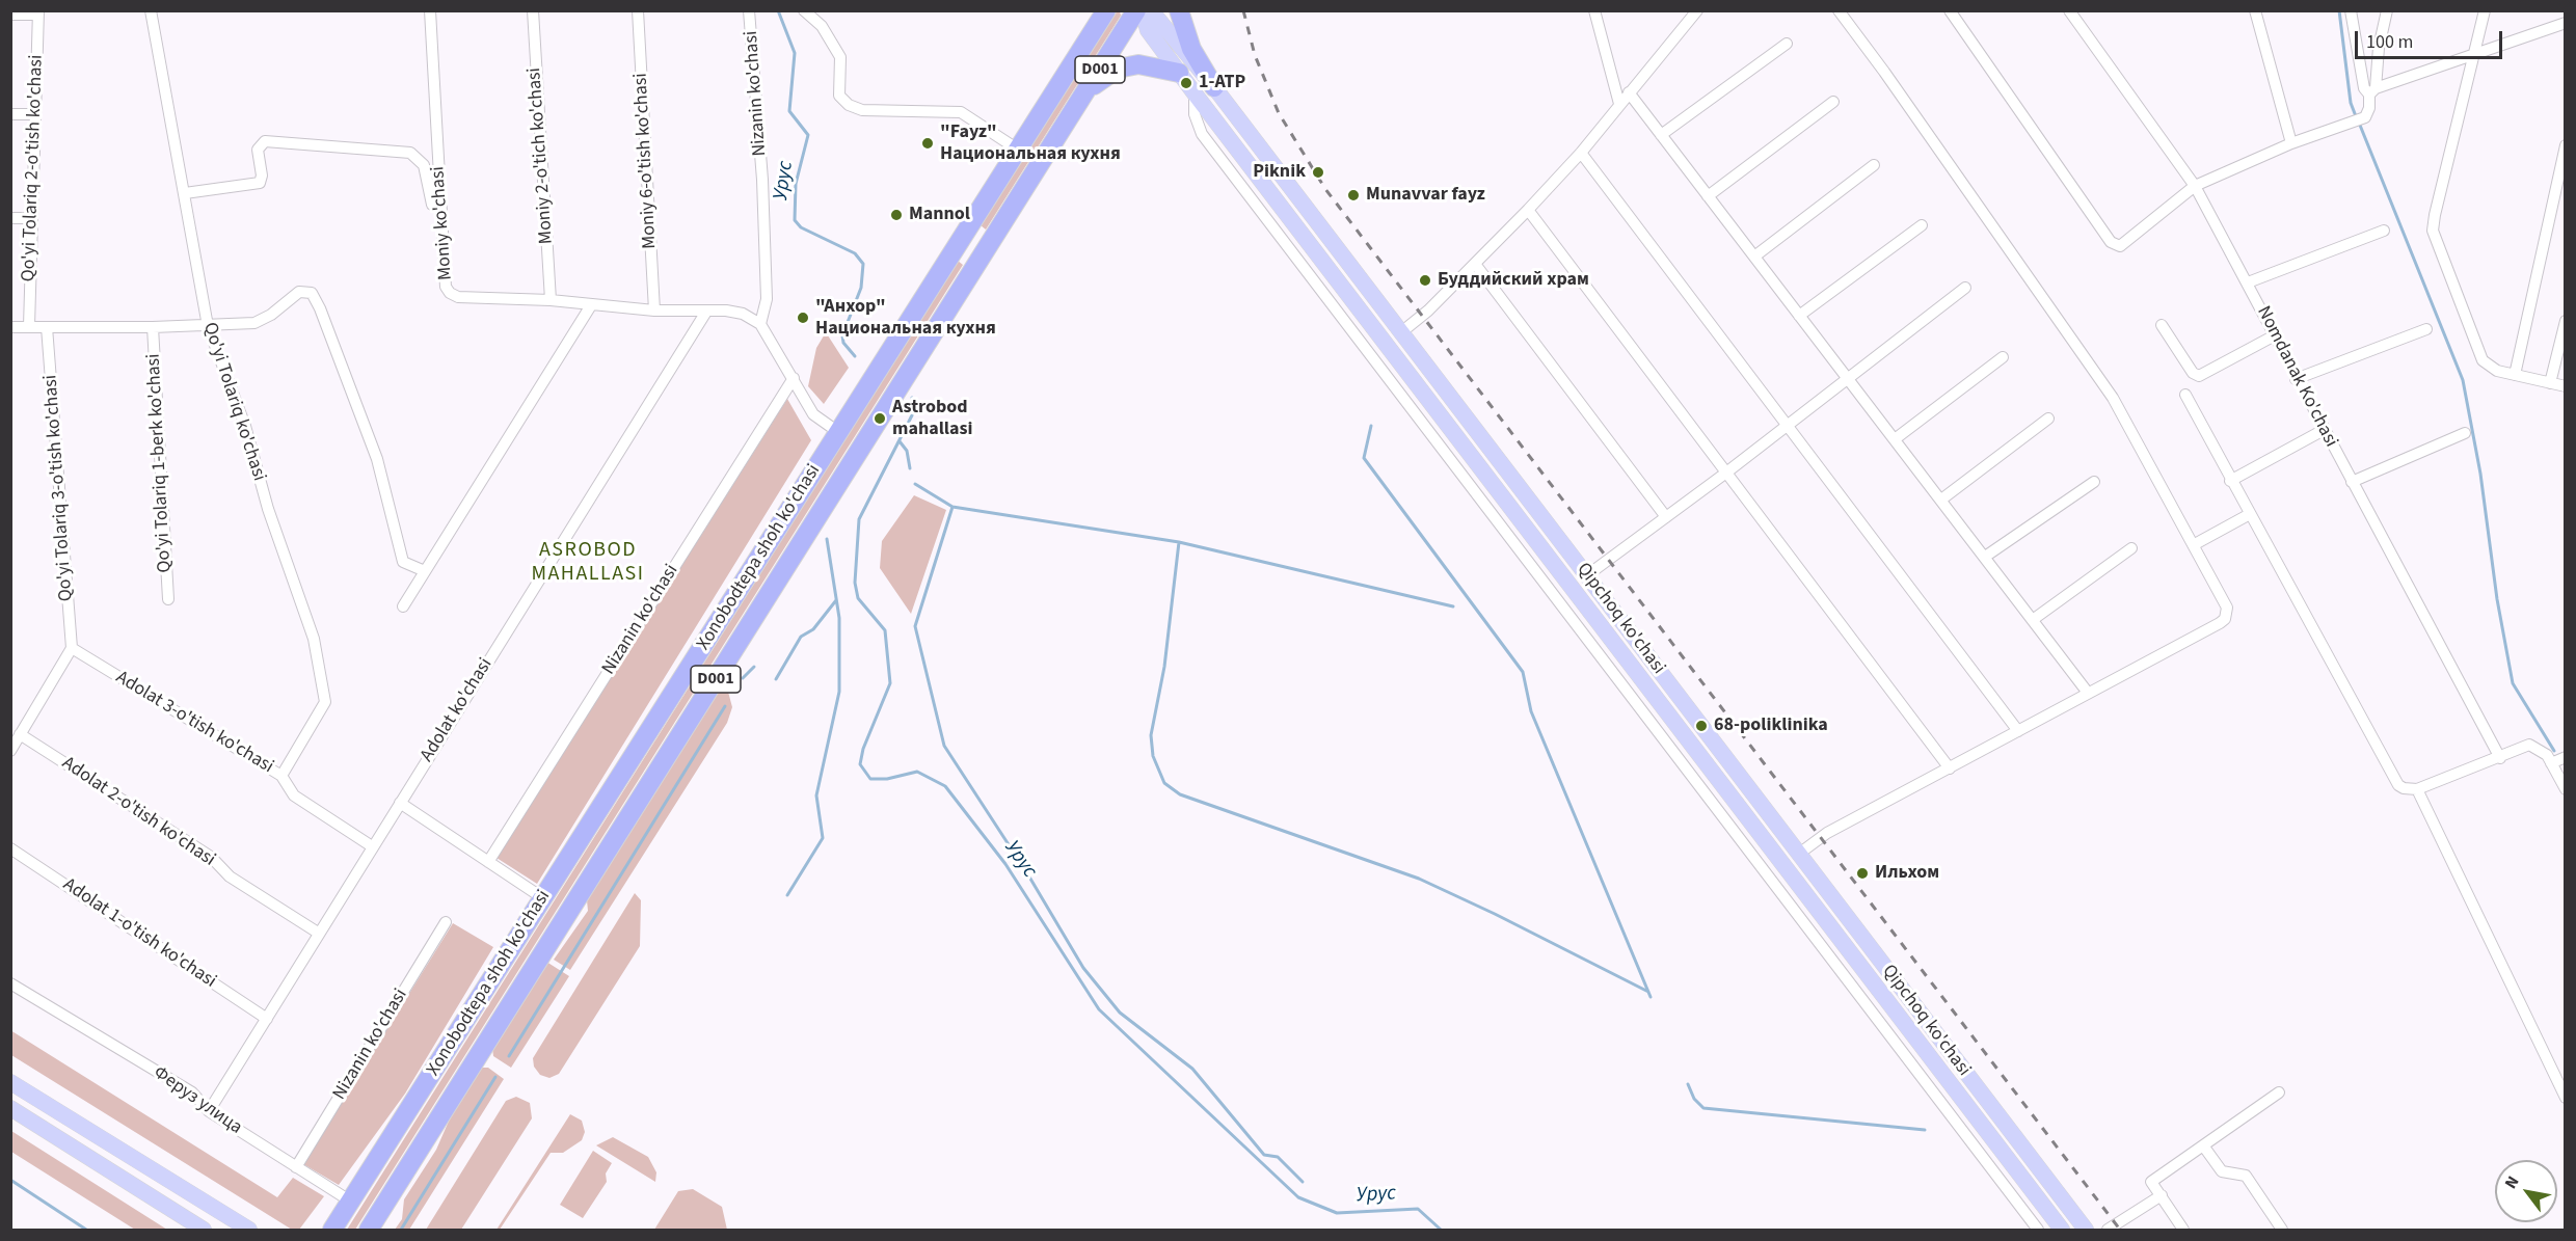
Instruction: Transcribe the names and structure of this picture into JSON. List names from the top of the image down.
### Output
{
  "streets": {
    "highway": ["D001", "Xonobodtepa shoh ko'chasi"],
    "main road": ["Qipchoq ko'chasi"],
    "street": [
      "Nizanin ko'chasi",
      "Moniy 2-o'tich ko'chasi",
      "Moniy 6-o'tish ko'chasi",
      "Qo'yi Tolariq 2-o'tish ko'chasi",
      "Moniy ko'chasi",
      "Nomdanak Ko'chasi",
      "Qo'yi Tolariq ko'chasi",
      "Qo'yi Tolariq 1-berk ko'chasi",
      "Qo'yi Tolariq 3-o'tish ko'chasi",
      "Adolat ko'chasi",
      "Adolat 3-o'tish ko'chasi",
      "Adolat 2-o'tish ko'chasi",
      "Adolat 1-o'tish ko'chasi",
      "Феруз улица"
    ]
  },
  "crossings": [
    ["Nizanin ko'chasi", "Moniy ko'chasi"],
    ["Nizanin ko'chasi", "Феруз улица"],
    ["Moniy 2-o'tich ko'chasi", "Moniy ko'chasi"],
    ["Moniy 6-o'tish ko'chasi", "Moniy ko'chasi"],
    ["Moniy ko'chasi", "Adolat ko'chasi"],
    ["Qo'yi Tolariq ko'chasi", "Adolat 3-o'tish ko'chasi"],
    ["Qo'yi Tolariq 3-o'tish ko'chasi", "Adolat 3-o'tish ko'chasi"],
    ["Xonobodtepa shoh ko'chasi", "Феруз улица"],
    ["Adolat ko'chasi", "Adolat 3-o'tish ko'chasi"],
    ["Adolat ko'chasi", "Adolat 2-o'tish ko'chasi"],
    ["Adolat ko'chasi", "Adolat 1-o'tish ko'chasi"],
    ["Adolat ko'chasi", "Феруз улица"]
  ],
  "districts": ["ASROBOD MAHALLASI"],
  "water": ["Урус"],
  "places": [
    "1-ATP",
    "\"Fayz\" Национальная кухня",
    "Piknik",
    "Munavvar fayz",
    "Mannol",
    "Буддийский храм",
    "\"Анхор\" Национальная кухня",
    "Astrobod mahallasi",
    "68-poliklinika",
    "Ильхом"
  ],
  "scale_bar": "100 m",
  "north": "top left"
}
